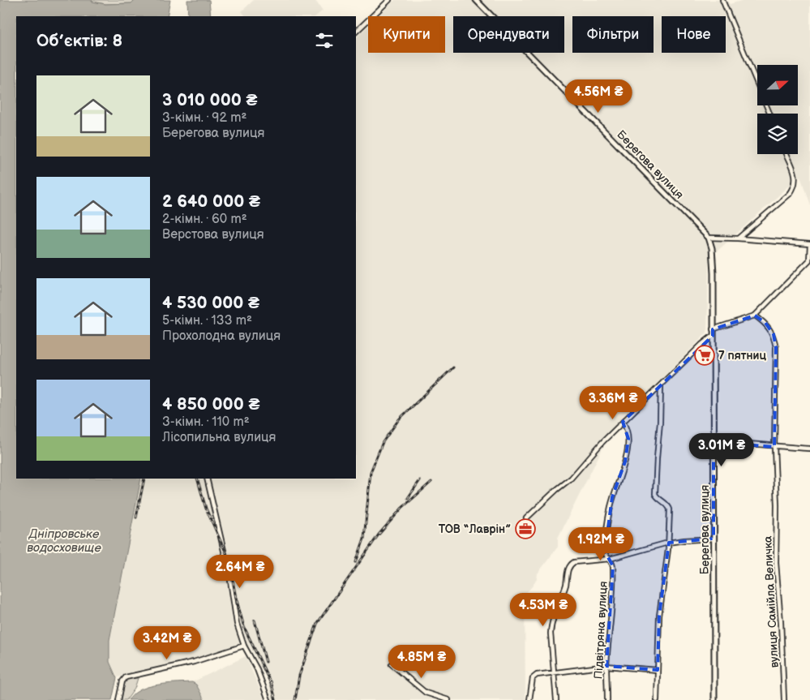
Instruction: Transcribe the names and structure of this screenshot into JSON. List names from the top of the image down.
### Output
{
  "streets": {
    "street": ["Берегова вулиця", "вулиця Самійла Величка", "Підвітряна вулиця"]
  },
  "water": ["Дніпровське водосховище"],
  "places": {
    "supermarket": ["7 пятниц"],
    "office": ["ТОВ “Лаврін”"]
  },
  "north": "right",
  "page": {
    "chip": [
      "Купити",
      "Орендувати",
      "Фільтри",
      "Нове"
    ],
    "heading": "Об’єктів: 8",
    "list": [
      {
        "name": "3 010 000 ₴",
        "note": "3-кімн. · 92 m² · Берегова вулиця"
      },
      {
        "name": "2 640 000 ₴",
        "note": "2-кімн. · 60 m² · Верстова вулиця"
      },
      {
        "name": "4 530 000 ₴",
        "note": "5-кімн. · 133 m² · Прохолодна вулиця"
      },
      {
        "name": "4 850 000 ₴",
        "note": "3-кімн. · 110 m² · Лісопильна вулиця"
      }
    ],
    "price": [
      "4.56M ₴",
      "3.36M ₴",
      "3.01M ₴",
      "1.92M ₴",
      "2.64M ₴",
      "4.53M ₴",
      "3.42M ₴",
      "4.85M ₴"
    ]
  }
}
